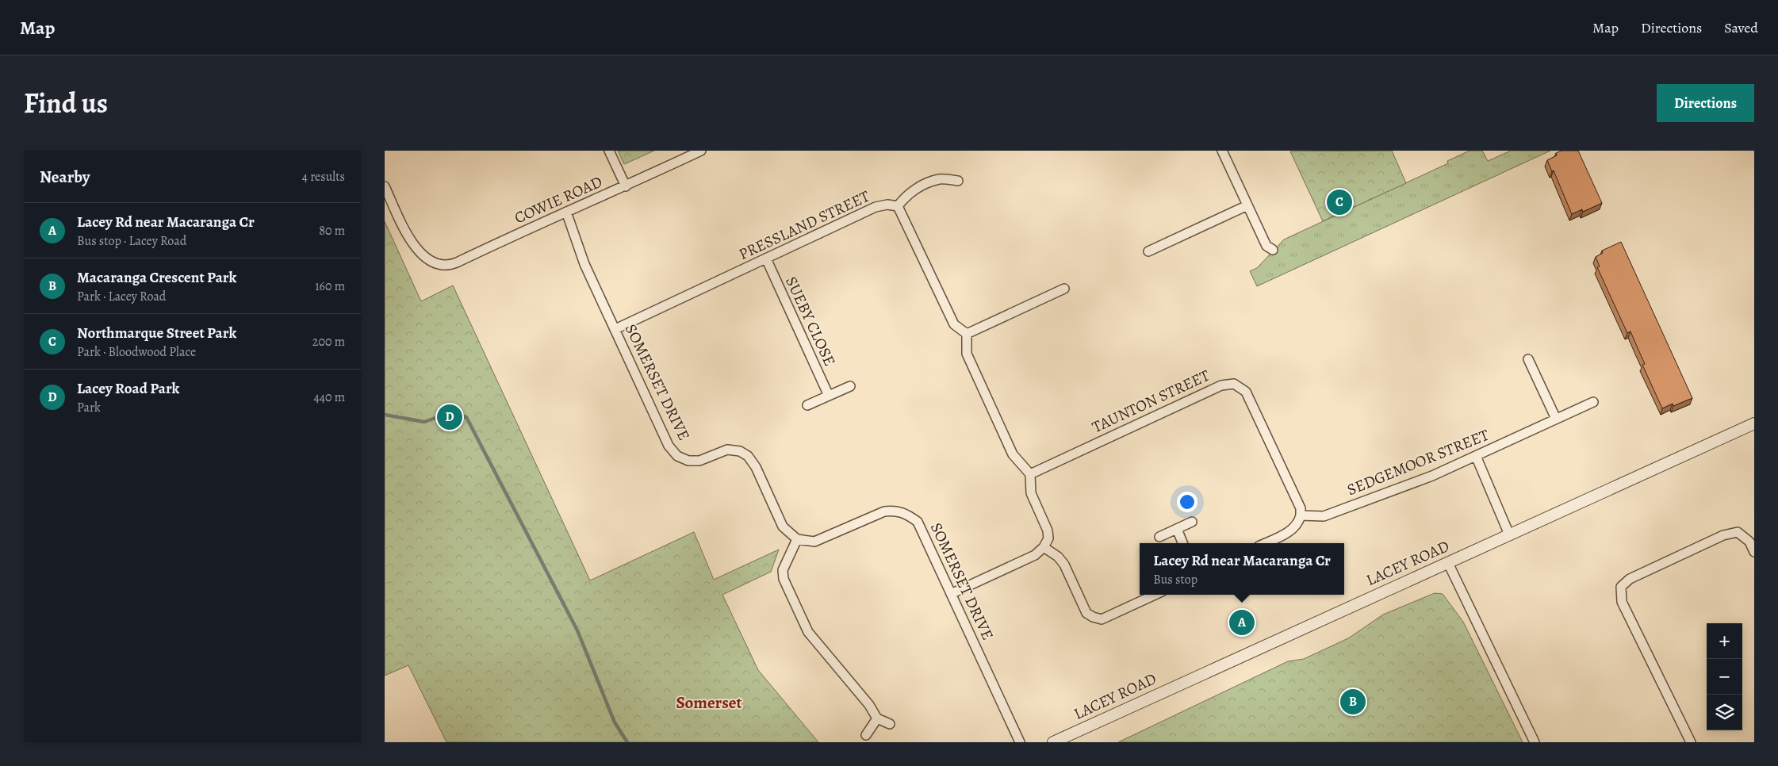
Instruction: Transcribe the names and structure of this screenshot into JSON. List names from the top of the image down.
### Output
{
  "streets": {
    "street": [
      "COWIE ROAD",
      "PRESSLAND STREET",
      "SUEBY CLOSE",
      "SOMERSET DRIVE",
      "TAUNTON STREET",
      "SEDGEMOOR STREET",
      "LACEY ROAD"
    ]
  },
  "crossings": [
    ["COWIE ROAD", "SOMERSET DRIVE"],
    ["PRESSLAND STREET", "SUEBY CLOSE"],
    ["PRESSLAND STREET", "SOMERSET DRIVE"],
    ["TAUNTON STREET", "SEDGEMOOR STREET"]
  ],
  "districts": ["Somerset"],
  "page": {
    "header": "Map",
    "nav": ["Map", "Directions", "Saved"],
    "title": "Find us",
    "buttons": "Directions",
    "heading": ["Nearby", "4 results"],
    "pins": [
      "C",
      "D",
      "A",
      "B"
    ],
    "list": [
      {
        "mark": "A",
        "name": "Lacey Rd near Macaranga Cr",
        "note": "Bus stop · Lacey Road",
        "value": "80 m"
      },
      {
        "mark": "B",
        "name": "Macaranga Crescent Park",
        "note": "Park · Lacey Road",
        "value": "160 m"
      },
      {
        "mark": "C",
        "name": "Northmarque Street Park",
        "note": "Park · Bloodwood Place",
        "value": "200 m"
      },
      {
        "mark": "D",
        "name": "Lacey Road Park",
        "note": "Park",
        "value": "440 m"
      }
    ],
    "popup": ["Lacey Rd near Macaranga Cr", "Bus stop"],
    "map_buttons": ["+", "−"]
  }
}
